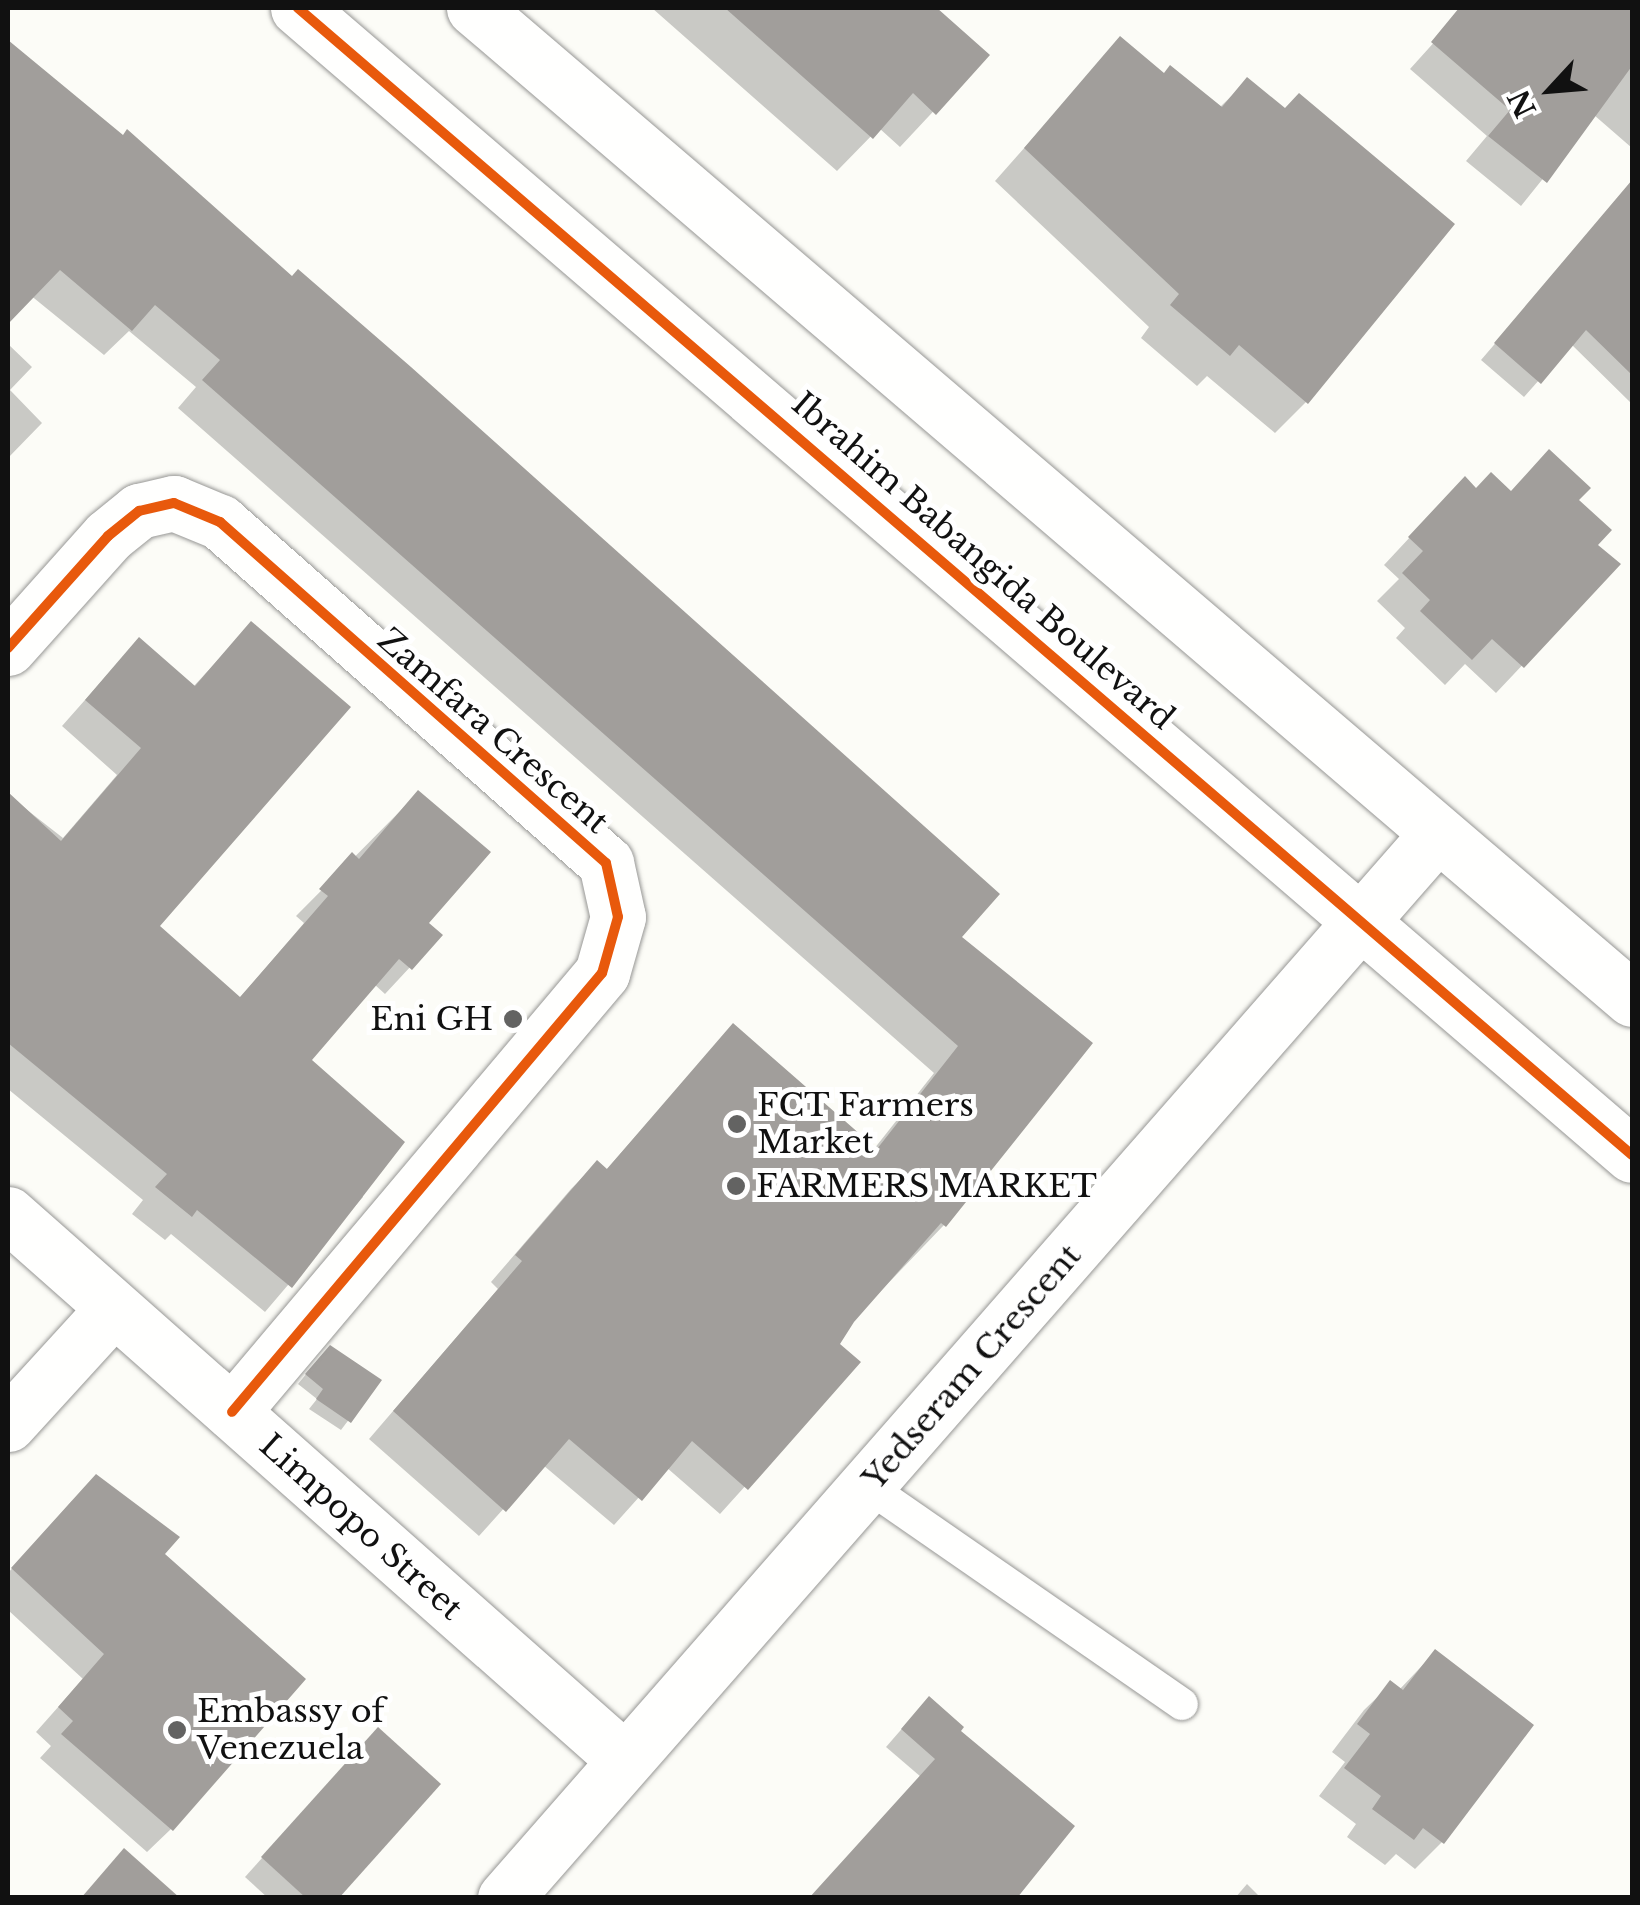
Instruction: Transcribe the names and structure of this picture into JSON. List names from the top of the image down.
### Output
{
  "streets": {
    "street": [
      "Ibrahim Babangida Boulevard",
      "Zamfara Crescent",
      "Yedseram Crescent",
      "Limpopo Street"
    ]
  },
  "crossings": [
    ["Ibrahim Babangida Boulevard", "Yedseram Crescent"],
    ["Zamfara Crescent", "Limpopo Street"],
    ["Yedseram Crescent", "Limpopo Street"]
  ],
  "places": [
    "Eni GH",
    "FCT Farmers Market",
    "FARMERS MARKET",
    "Embassy of Venezuela"
  ],
  "north": "bottom left"
}
